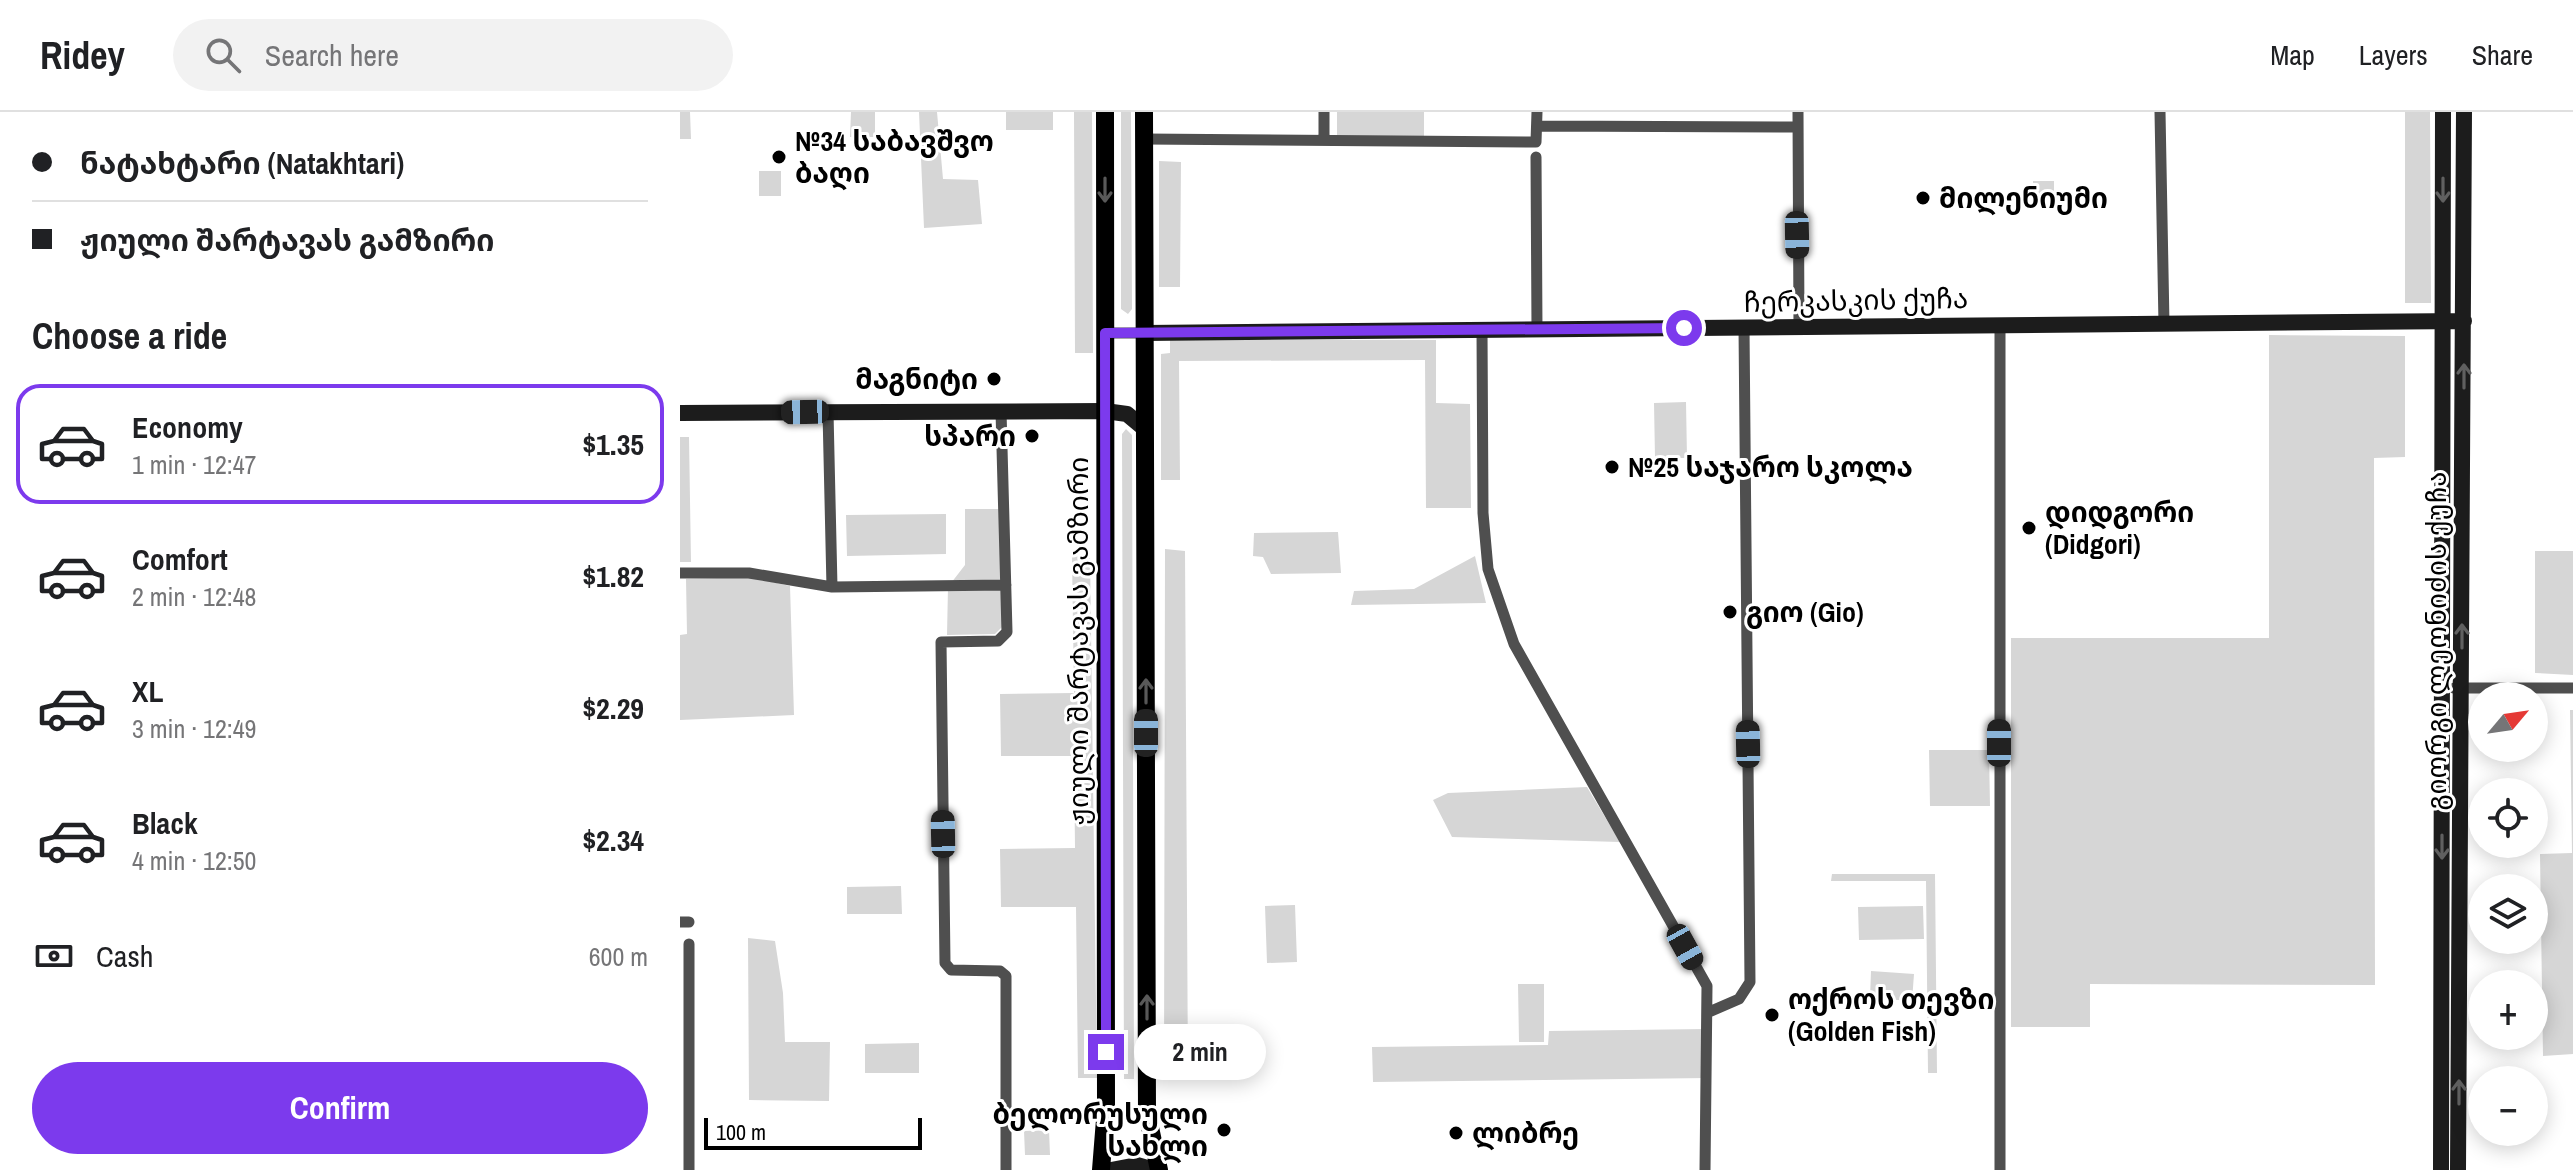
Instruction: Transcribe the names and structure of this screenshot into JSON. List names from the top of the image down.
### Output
{
  "streets": {
    "main road": ["ჟიული შარტავას გამზირი"],
    "street": ["ჩერკასკის ქუჩა", "გიორგი ლეონიძის ქუჩა"]
  },
  "crossings": [
    ["ჩერკასკის ქუჩა", "ჟიული შარტავას გამზირი"],
    ["ჩერკასკის ქუჩა", "გიორგი ლეონიძის ქუჩა"]
  ],
  "places": [
    "№34 საბავშვო ბაღი",
    "მილენიუმი",
    "მაგნიტი",
    "სპარი",
    "№25 საჯარო სკოლა",
    "დიდგორი (Didgori)",
    "გიო (Gio)",
    "ოქროს თევზი (Golden Fish)",
    "ბელორუსული სახლი",
    "ლიბრე"
  ],
  "scale_bar": "100 m",
  "north": "top right",
  "page": {
    "header": "Ridey",
    "search": "Search here",
    "nav": ["Map", "Layers", "Share"],
    "banner": ["ნატახტარი (Natakhtari)", "ჟიული შარტავას გამზირი"],
    "heading": "Choose a ride",
    "list": [
      {
        "name": "Economy",
        "note": "1 min · 12:47",
        "value": "$1.35"
      },
      {
        "name": "Comfort",
        "note": "2 min · 12:48",
        "value": "$1.82"
      },
      {
        "name": "XL",
        "note": "3 min · 12:49",
        "value": "$2.29"
      },
      {
        "name": "Black",
        "note": "4 min · 12:50",
        "value": "$2.34"
      }
    ],
    "map_buttons": ["+", "−"],
    "pay": ["Cash", "600 m"],
    "bubble": "2 min",
    "buttons": "Confirm",
    "scale": "100 m"
  }
}
